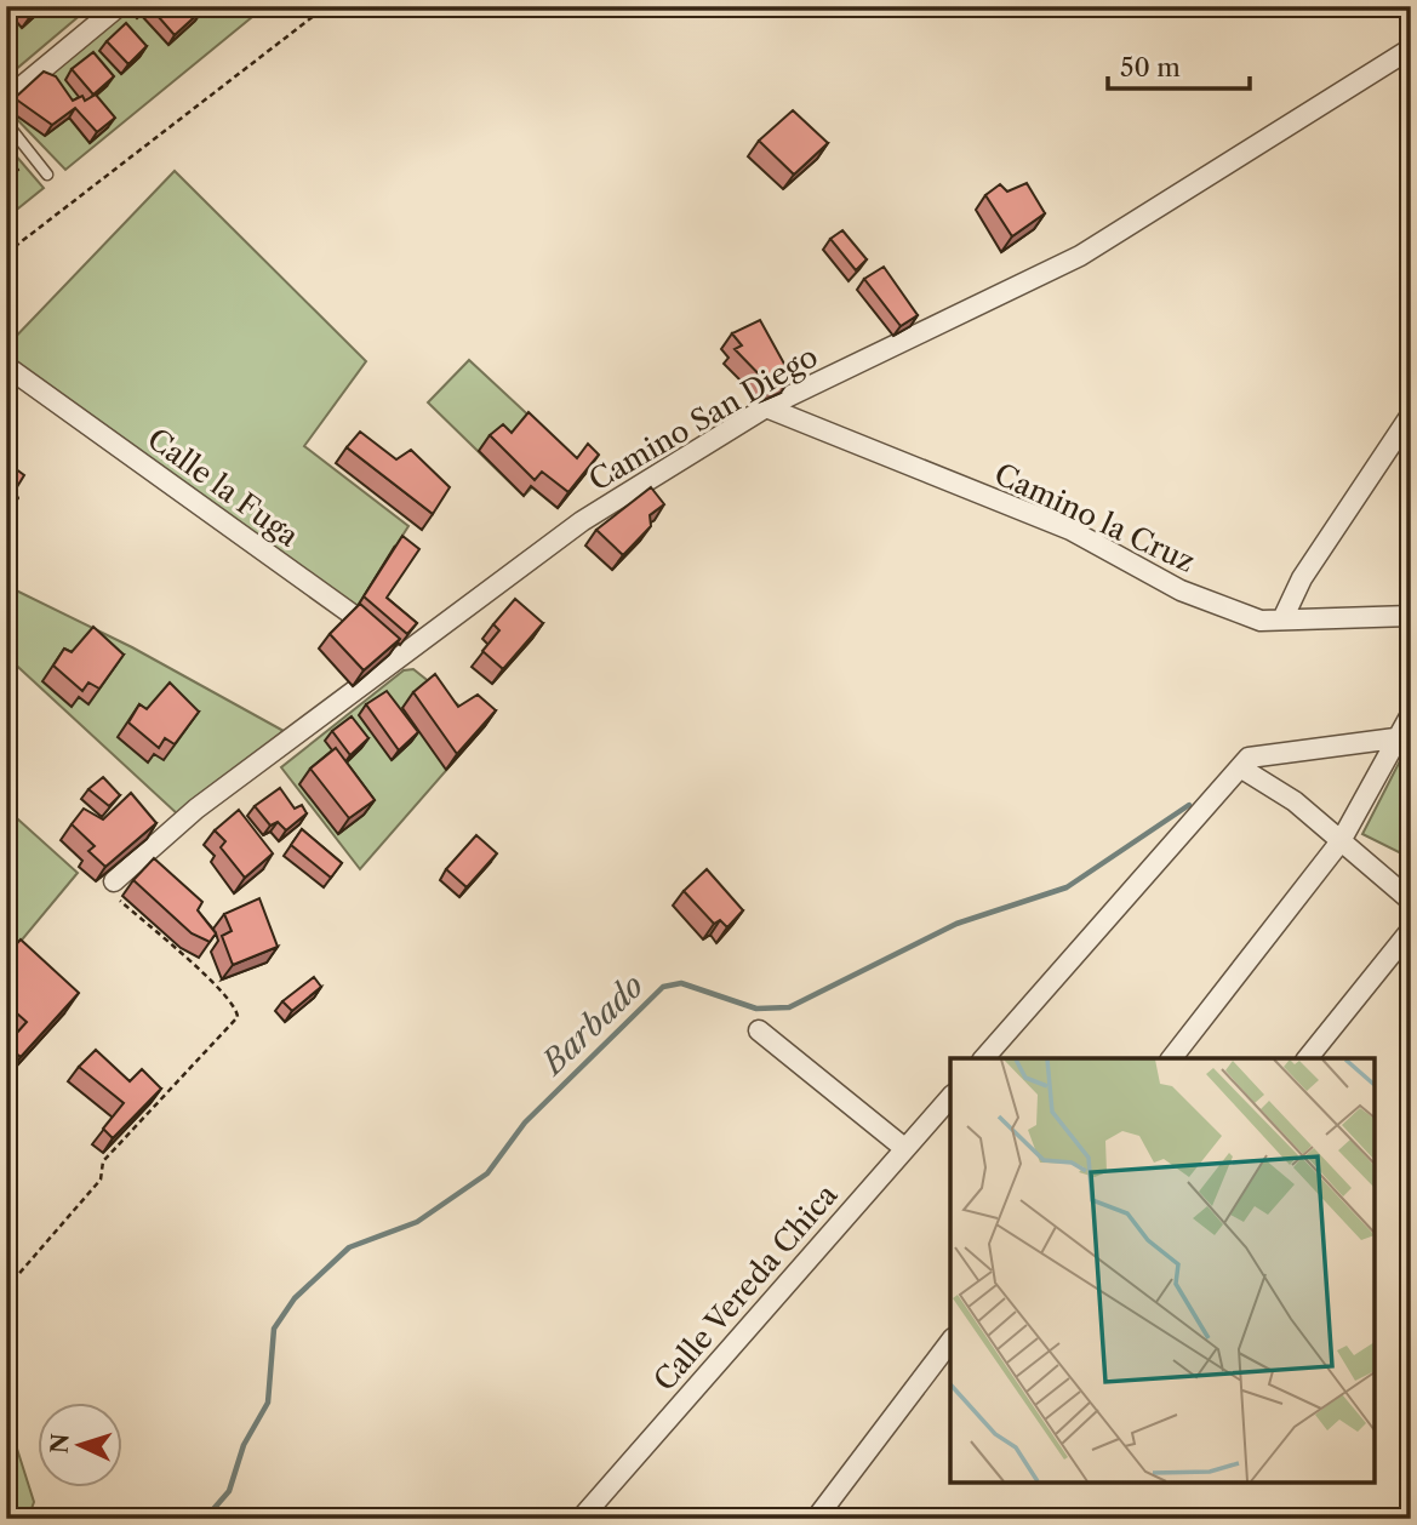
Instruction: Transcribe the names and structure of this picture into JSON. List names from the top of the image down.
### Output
{
  "streets": {
    "street": [
      "Camino San Diego",
      "Calle la Fuga",
      "Camino la Cruz",
      "Calle Vereda Chica"
    ]
  },
  "crossings": [
    ["Camino San Diego", "Calle la Fuga"],
    ["Camino San Diego", "Camino la Cruz"]
  ],
  "water": ["Barbado"],
  "scale_bar": "50 m",
  "north": "left"
}
